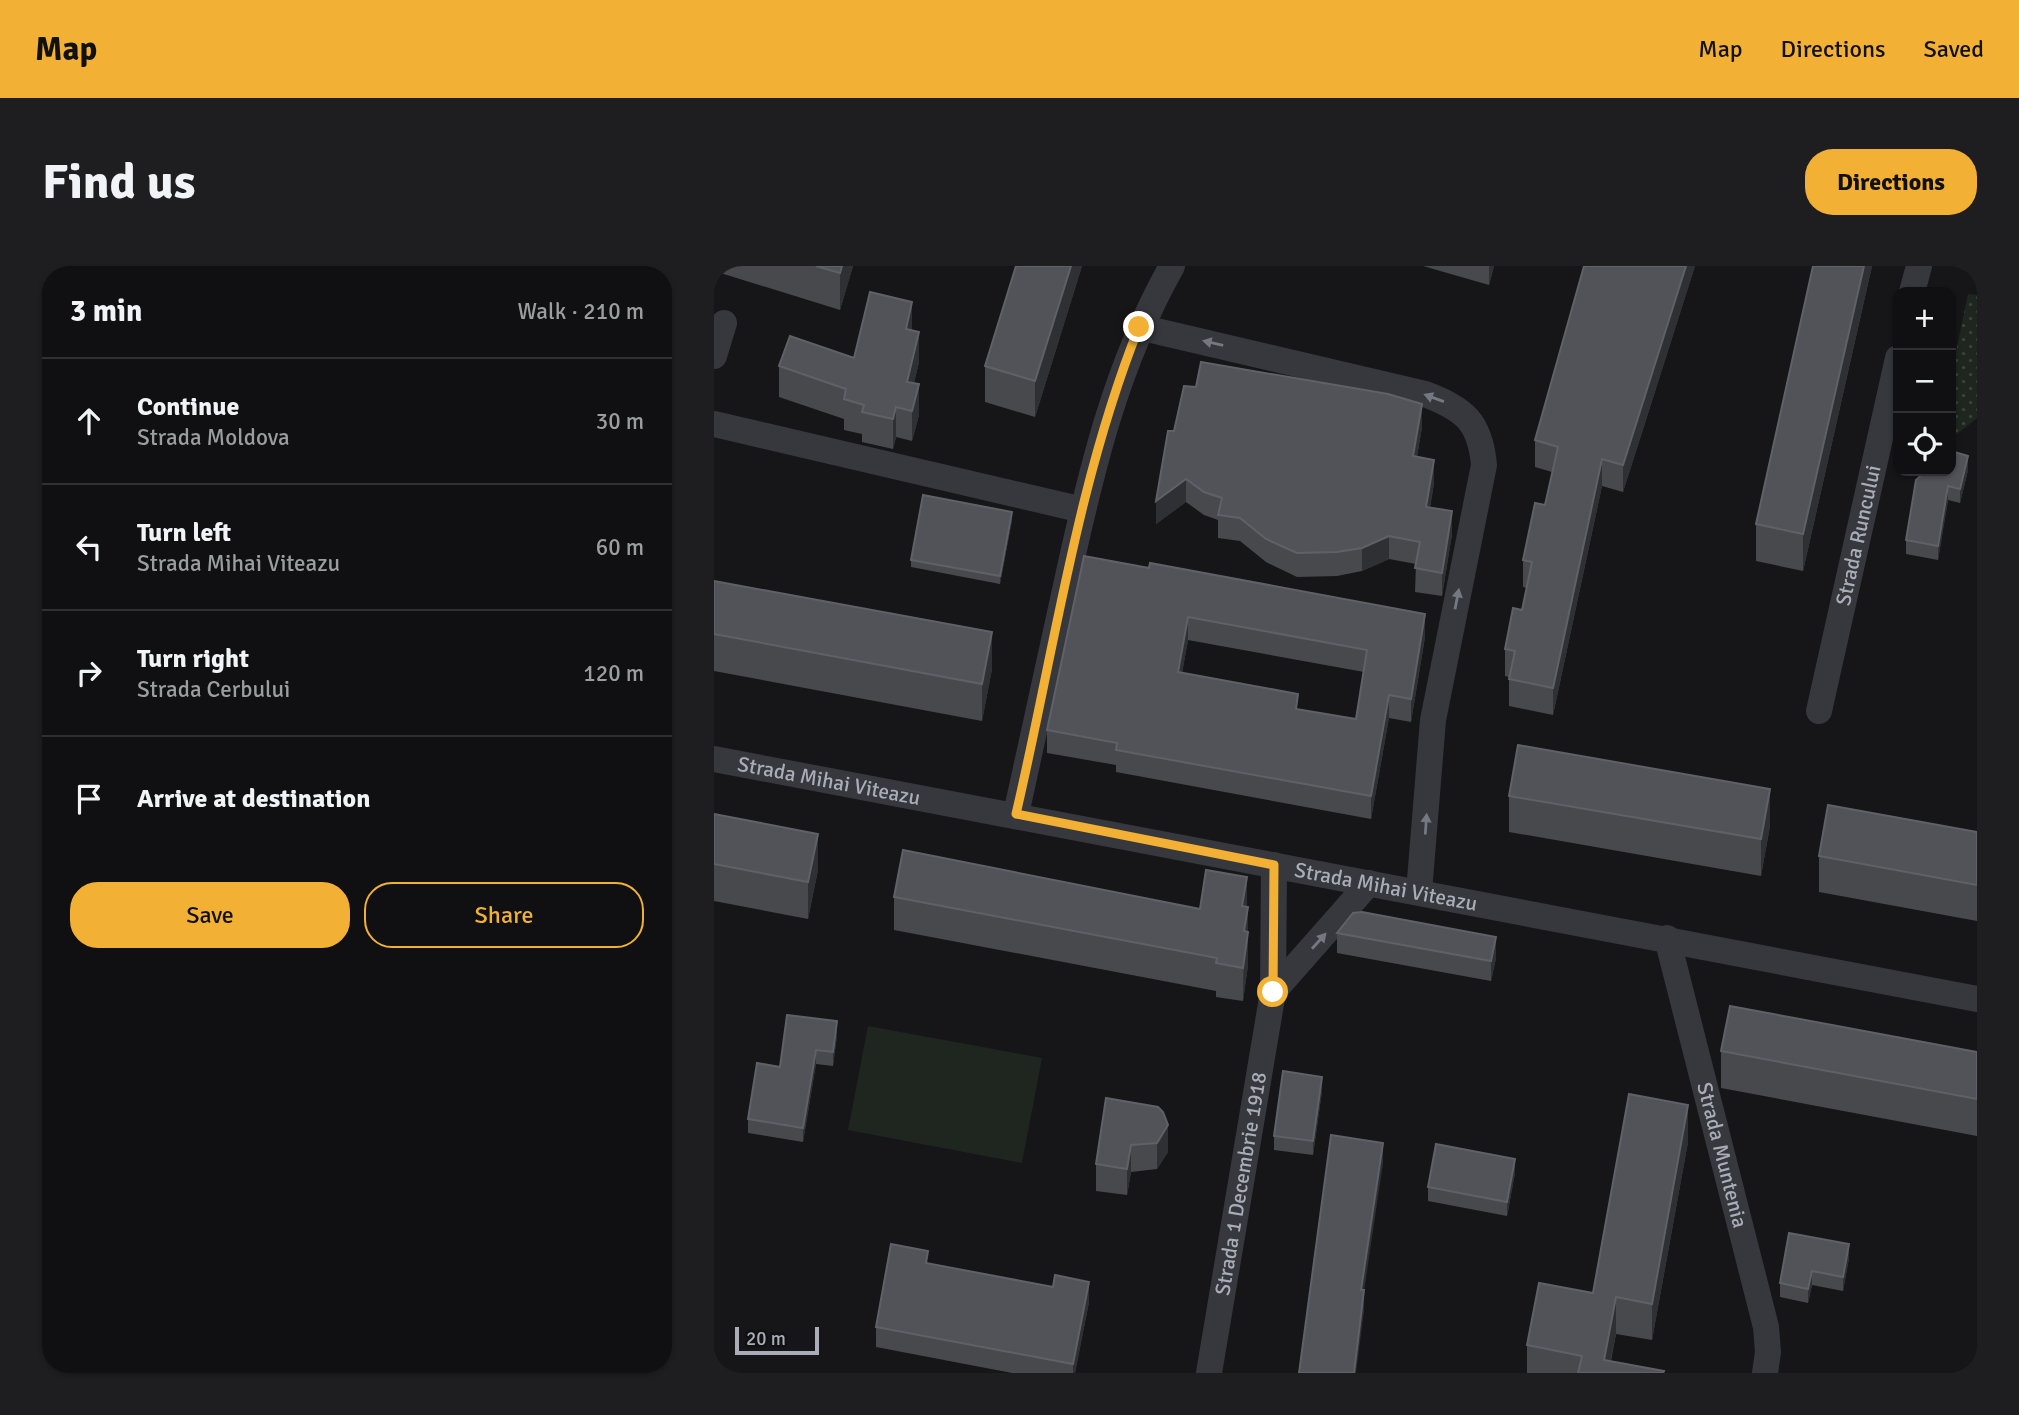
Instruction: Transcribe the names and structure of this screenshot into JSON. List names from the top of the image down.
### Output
{
  "streets": {
    "street": [
      "Strada Runcului",
      "Strada Mihai Viteazu",
      "Strada Muntenia",
      "Strada 1 Decembrie 1918"
    ]
  },
  "crossings": [
    ["Strada Mihai Viteazu", "Strada Muntenia"],
    ["Strada Mihai Viteazu", "Strada 1 Decembrie 1918"]
  ],
  "scale_bar": "20 m",
  "page": {
    "header": "Map",
    "nav": ["Map", "Directions", "Saved"],
    "buttons": [
      "Directions",
      ["Save", "Share"]
    ],
    "title": "Find us",
    "heading": ["3 min", "Walk · 210 m"],
    "map_buttons": ["+", "−"],
    "list": [
      ["Continue", "Strada Moldova", "30 m"],
      ["Turn left", "Strada Mihai Viteazu", "60 m"],
      ["Turn right", "Strada Cerbului", "120 m"],
      "Arrive at destination"
    ],
    "scale": "20 m"
  }
}
